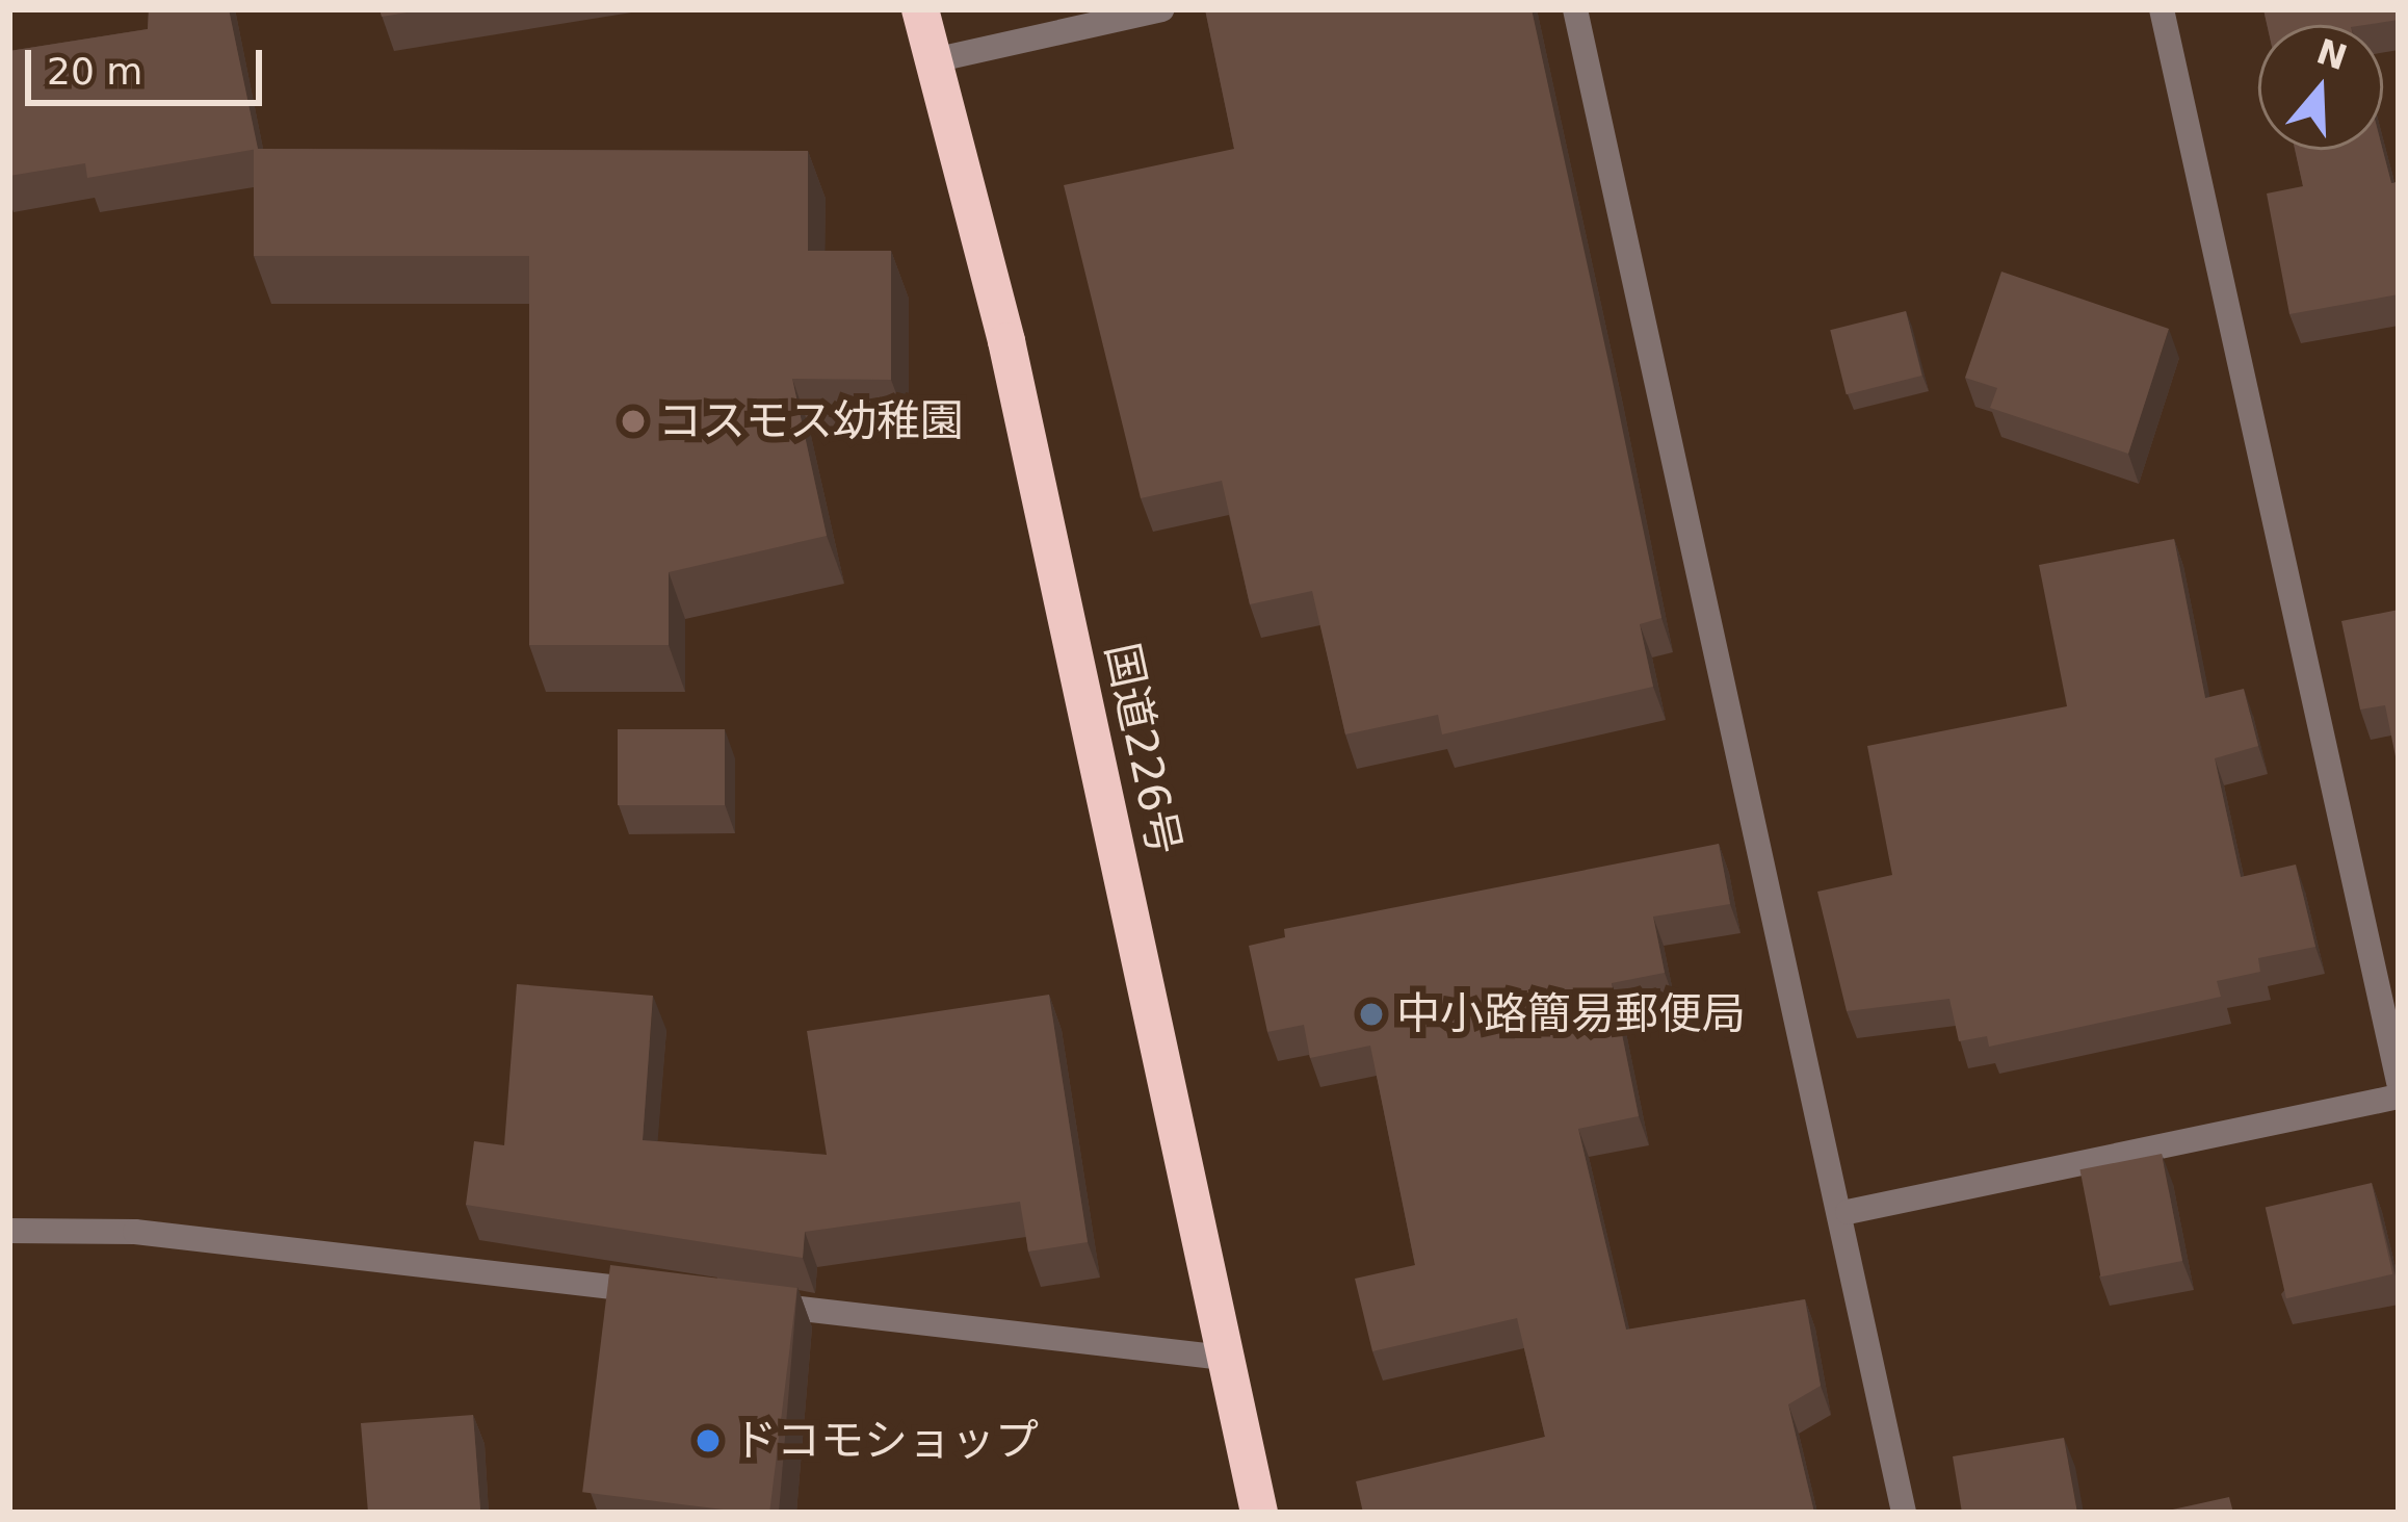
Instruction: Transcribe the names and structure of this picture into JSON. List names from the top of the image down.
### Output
{
  "streets": {
    "highway": ["国道226号"]
  },
  "places": ["コスモス幼稚園", "中小路簡易郵便局", "ドコモショップ"],
  "scale_bar": "20 m",
  "north": "top"
}
